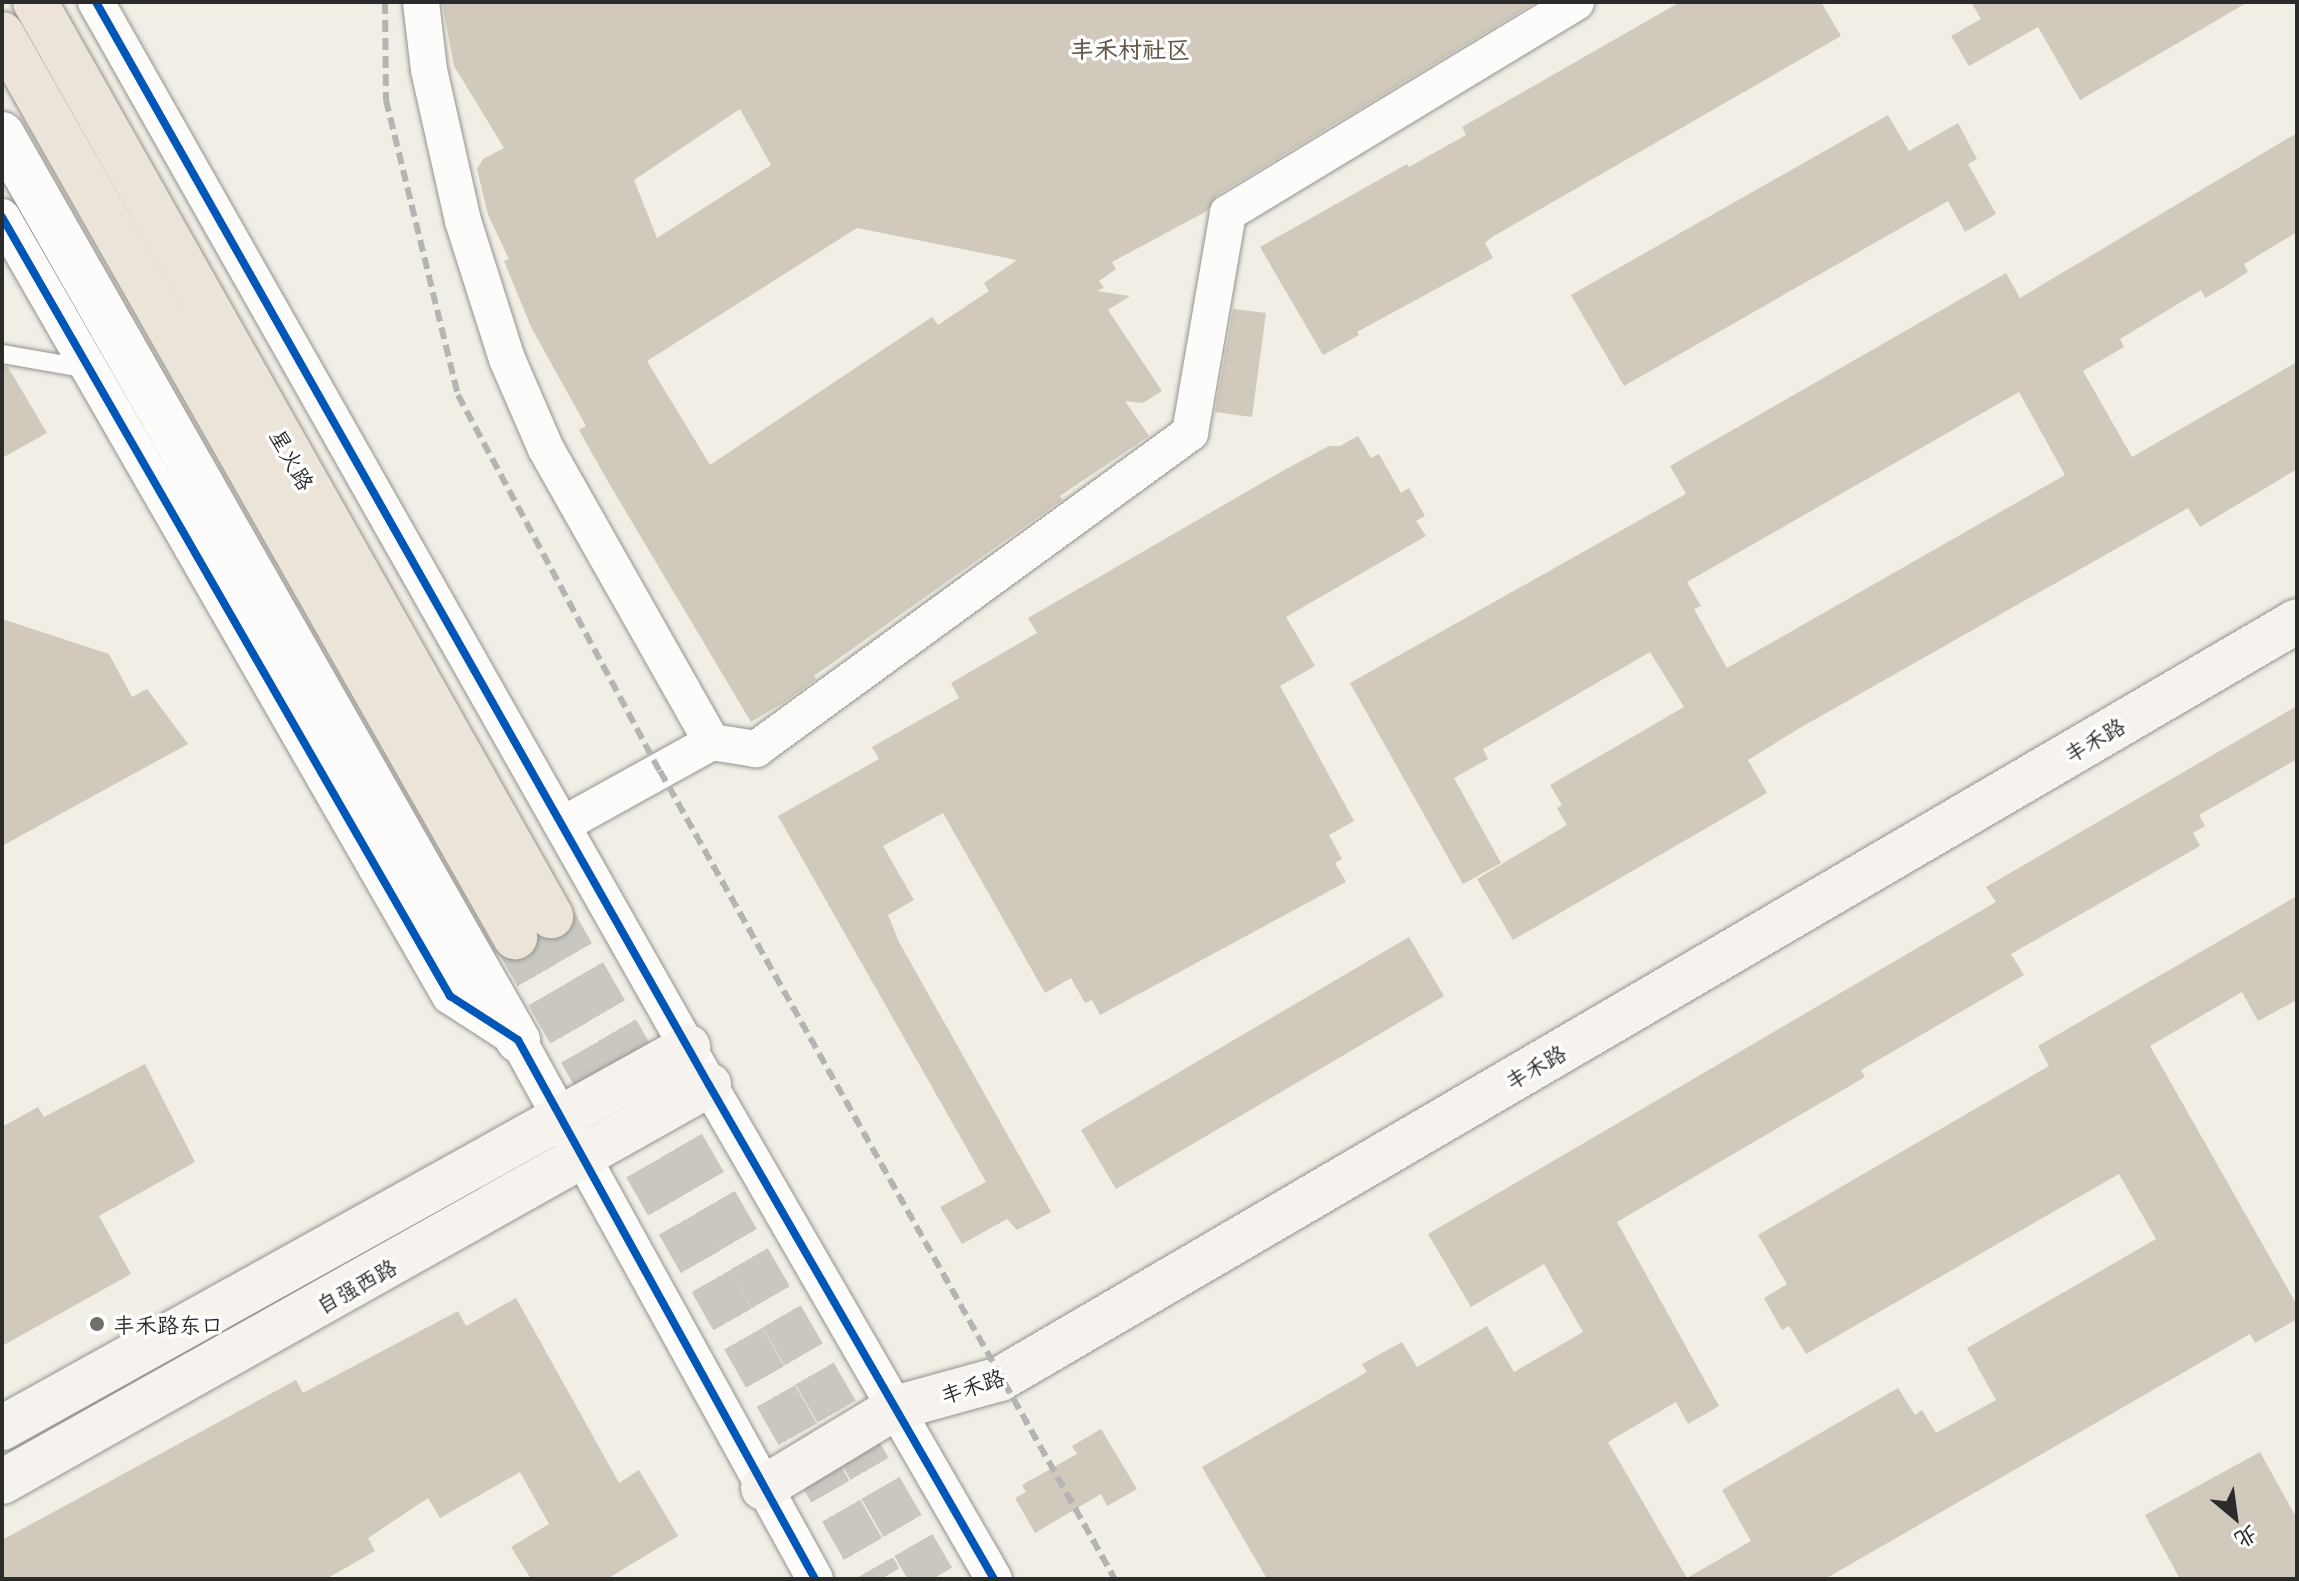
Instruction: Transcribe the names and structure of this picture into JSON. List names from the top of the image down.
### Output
{
  "streets": {
    "main road": ["星火路", "丰禾路", "自强西路"]
  },
  "districts": ["丰禾村社区"],
  "places": ["丰禾路东口"],
  "north": "bottom right"
}
